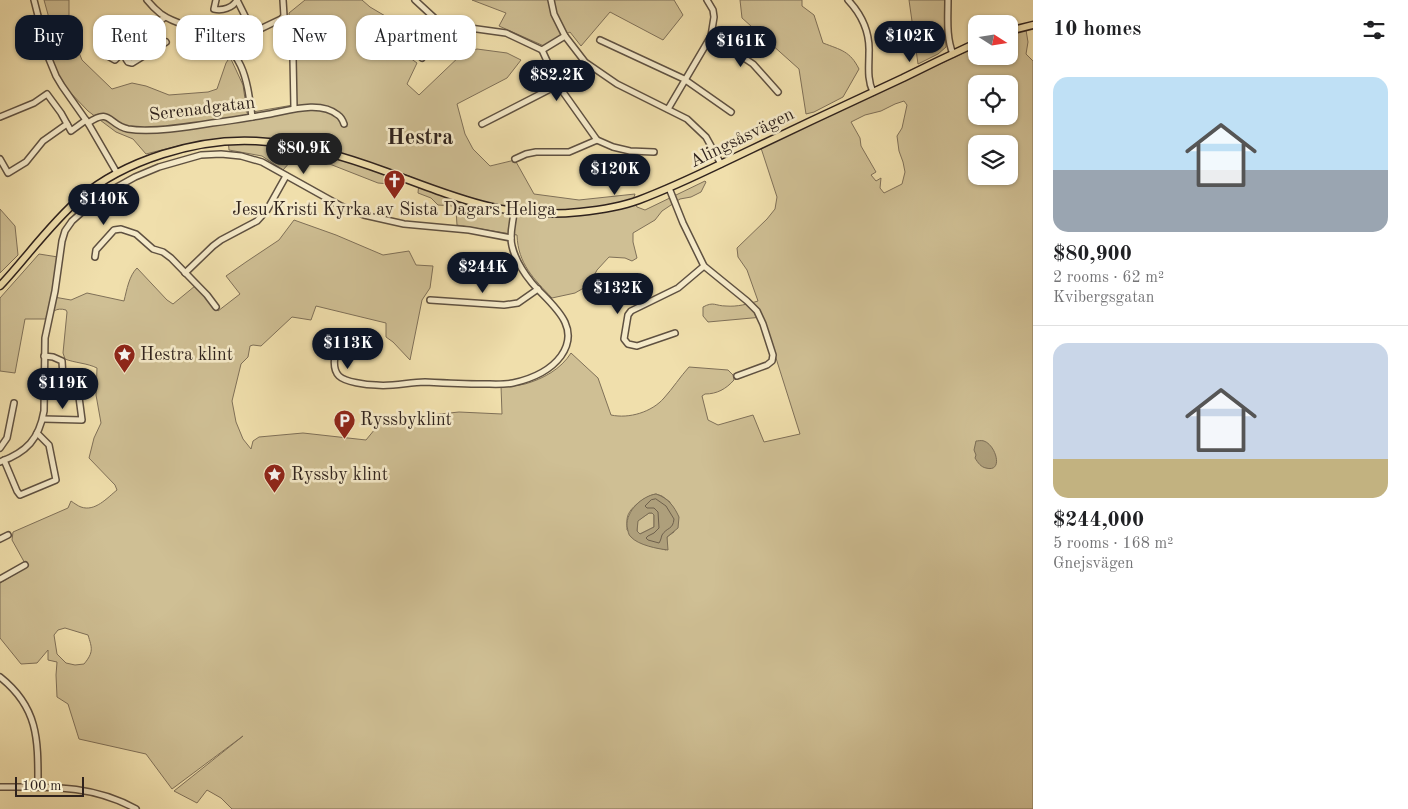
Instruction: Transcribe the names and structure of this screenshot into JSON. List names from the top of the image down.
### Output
{
  "streets": {
    "main road": ["Alingsåsvägen"],
    "street": ["Serenadgatan"]
  },
  "districts": ["Hestra"],
  "places": {
    "church": ["Jesu Kristi Kyrka av Sista Dagars Heliga"],
    "place": ["Hestra klint", "Ryssby klint"],
    "parking": ["Ryssbyklint"]
  },
  "scale_bar": "100 m",
  "north": "right",
  "page": {
    "heading": "10 homes",
    "chip": [
      "Buy",
      "Rent",
      "Filters",
      "New",
      "Apartment"
    ],
    "price": [
      "$102K",
      "$161K",
      "$82.2K",
      "$80.9K",
      "$120K",
      "$140K",
      "$244K",
      "$132K",
      "$113K",
      "$119K"
    ],
    "list": [
      {
        "name": "$80,900",
        "note": "2 rooms · 62 m² · Kvibergsgatan"
      },
      {
        "name": "$244,000",
        "note": "5 rooms · 168 m² · Gnejsvägen"
      }
    ],
    "scale": "100 m"
  }
}
